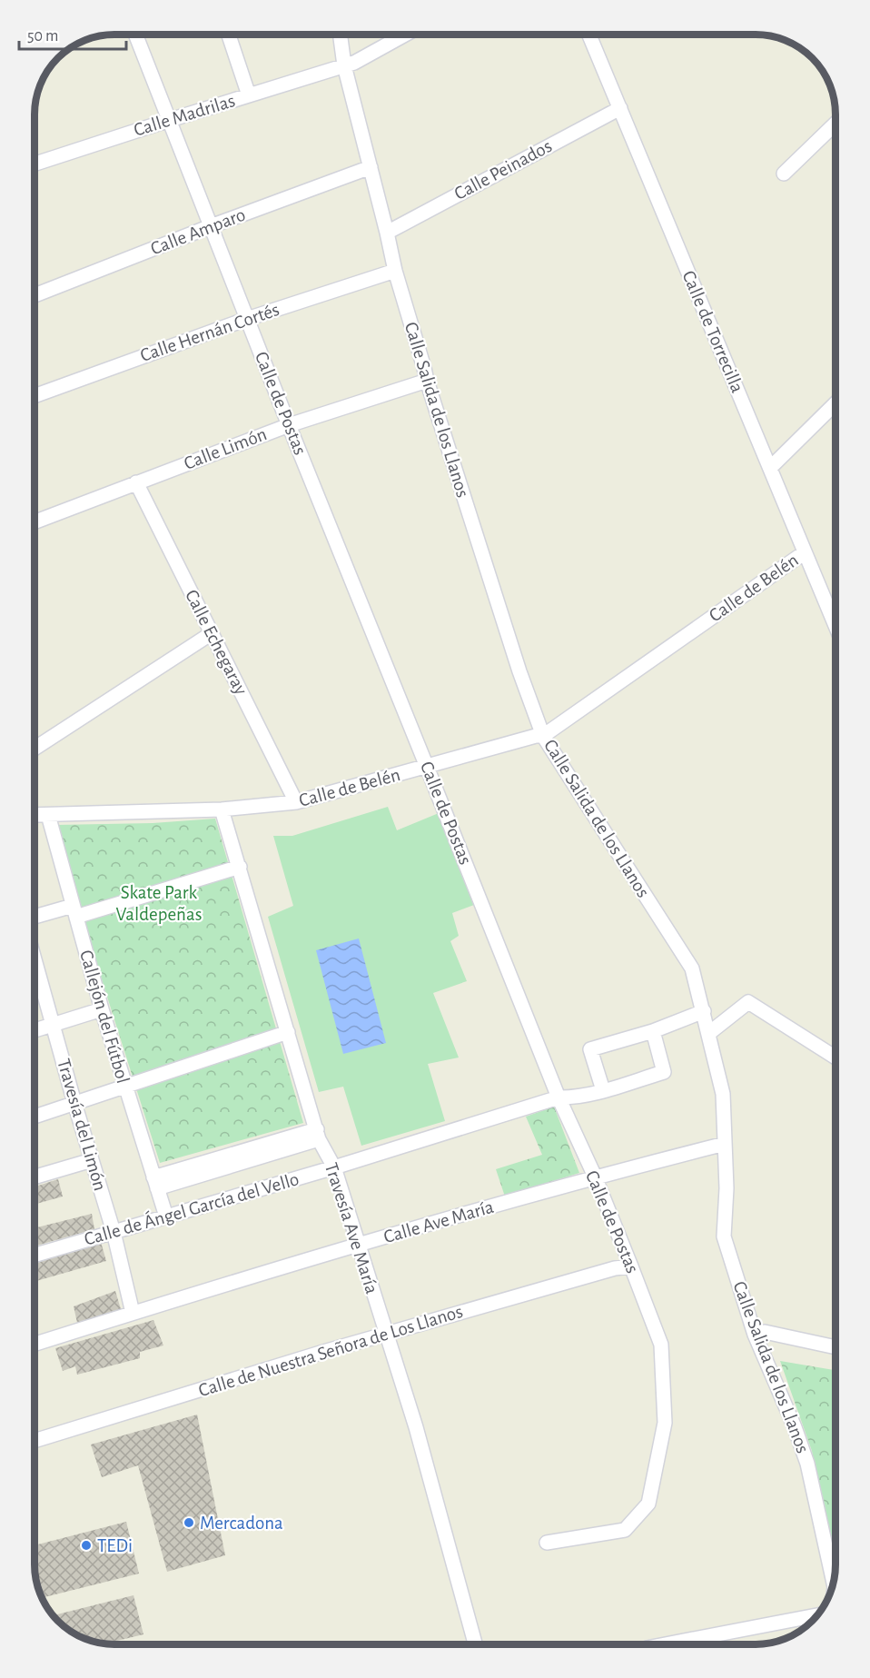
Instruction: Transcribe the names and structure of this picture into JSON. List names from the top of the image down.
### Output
{
  "streets": {
    "street": [
      "Calle Madrilas",
      "Calle Peinados",
      "Calle Amparo",
      "Calle de Torrecilla",
      "Calle Hernán Cortés",
      "Calle de Postas",
      "Calle Salida de los Llanos",
      "Calle Limón",
      "Calle de Belén",
      "Calle Echegaray",
      "Callejón del Fútbol",
      "Travesía del Limón",
      "Calle de Ángel García del Vello",
      "Calle Ave María",
      "Travesía Ave María",
      "Calle de Nuestra Señora de Los Llanos"
    ]
  },
  "crossings": [
    ["Calle Madrilas", "Calle de Postas"],
    ["Calle Madrilas", "Calle Salida de los Llanos"],
    ["Calle Peinados", "Calle de Torrecilla"],
    ["Calle Peinados", "Calle Salida de los Llanos"],
    ["Calle Amparo", "Calle de Postas"],
    ["Calle Amparo", "Calle Salida de los Llanos"],
    ["Calle de Torrecilla", "Calle de Belén"],
    ["Calle Hernán Cortés", "Calle de Postas"],
    ["Calle Hernán Cortés", "Calle Salida de los Llanos"],
    ["Calle de Postas", "Calle Limón"],
    ["Calle de Postas", "Calle de Belén"],
    ["Calle de Postas", "Calle de Ángel García del Vello"],
    ["Calle de Postas", "Calle Ave María"],
    ["Calle de Postas", "Calle de Nuestra Señora de Los Llanos"],
    ["Calle Salida de los Llanos", "Calle Limón"],
    ["Calle Salida de los Llanos", "Calle de Belén"],
    ["Calle Salida de los Llanos", "Calle Ave María"],
    ["Calle Limón", "Calle Echegaray"],
    ["Calle de Belén", "Calle Echegaray"],
    ["Calle de Belén", "Callejón del Fútbol"],
    ["Calle de Belén", "Travesía Ave María"],
    ["Callejón del Fútbol", "Calle de Ángel García del Vello"],
    ["Travesía del Limón", "Calle de Ángel García del Vello"],
    ["Travesía del Limón", "Calle Ave María"],
    ["Calle de Ángel García del Vello", "Travesía Ave María"],
    ["Calle Ave María", "Travesía Ave María"],
    ["Travesía Ave María", "Calle de Nuestra Señora de Los Llanos"]
  ],
  "parks": ["Skate Park Valdepeñas"],
  "places": ["Mercadona", "TEDi"],
  "scale_bar": "50 m"
}
